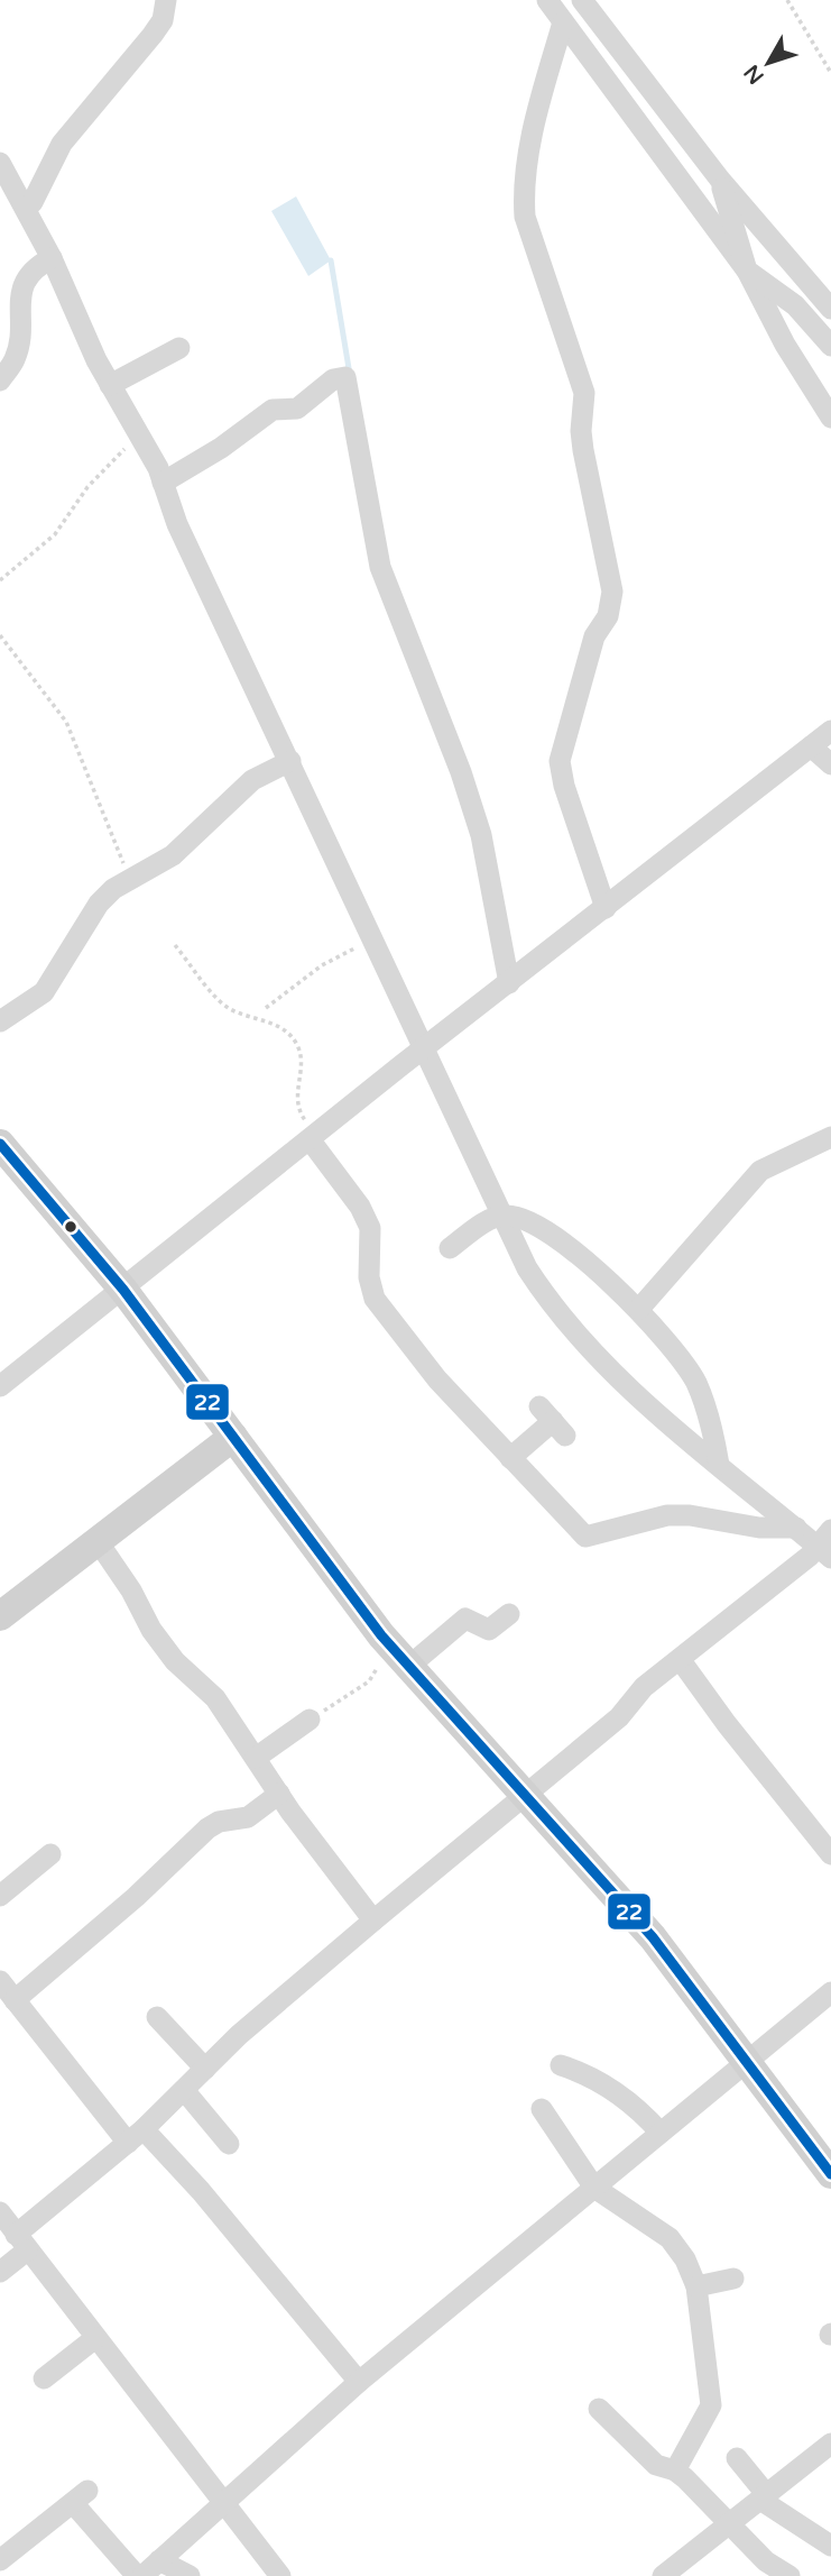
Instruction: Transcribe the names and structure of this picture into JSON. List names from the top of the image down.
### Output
{
  "lines": ["transit line 22"],
  "north": "bottom left"
}
